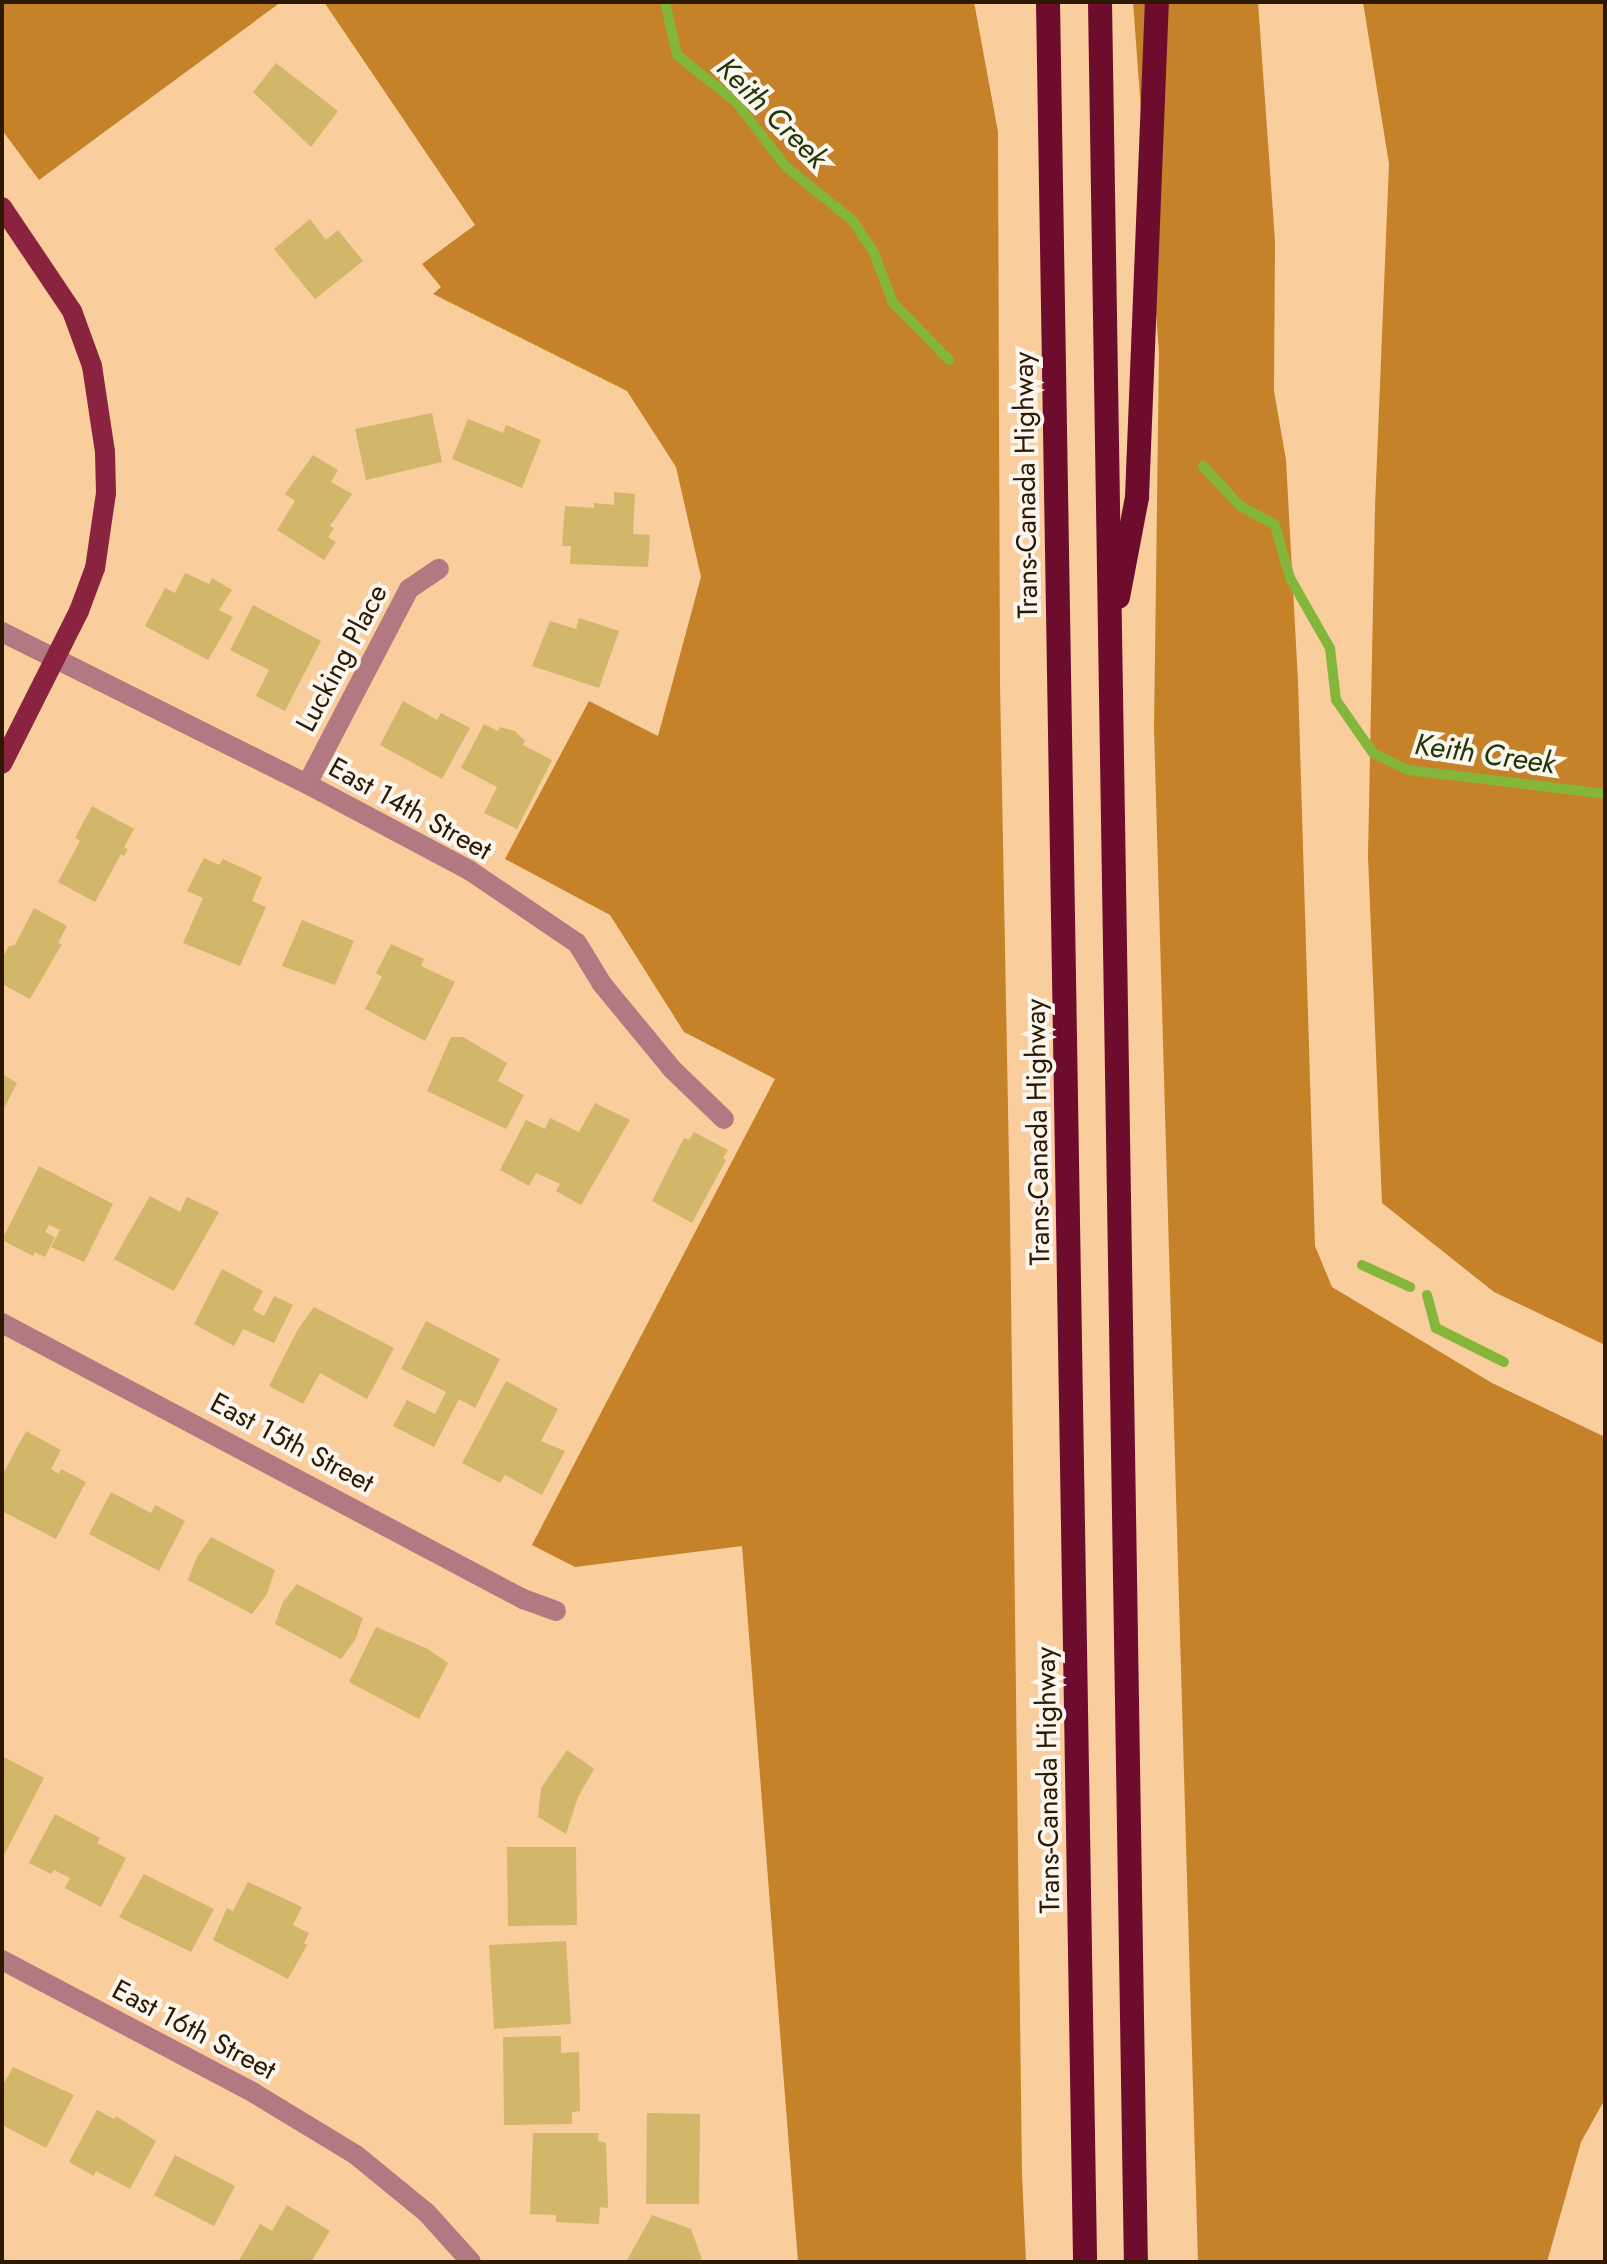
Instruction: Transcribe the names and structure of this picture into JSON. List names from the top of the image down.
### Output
{
  "streets": {
    "highway": ["Trans-Canada Highway"],
    "street": [
      "Lucking Place",
      "East 14th Street",
      "East 15th Street",
      "East 16th Street"
    ]
  },
  "crossings": [
    ["Lucking Place", "East 14th Street"]
  ],
  "water": ["Keith Creek"]
}
